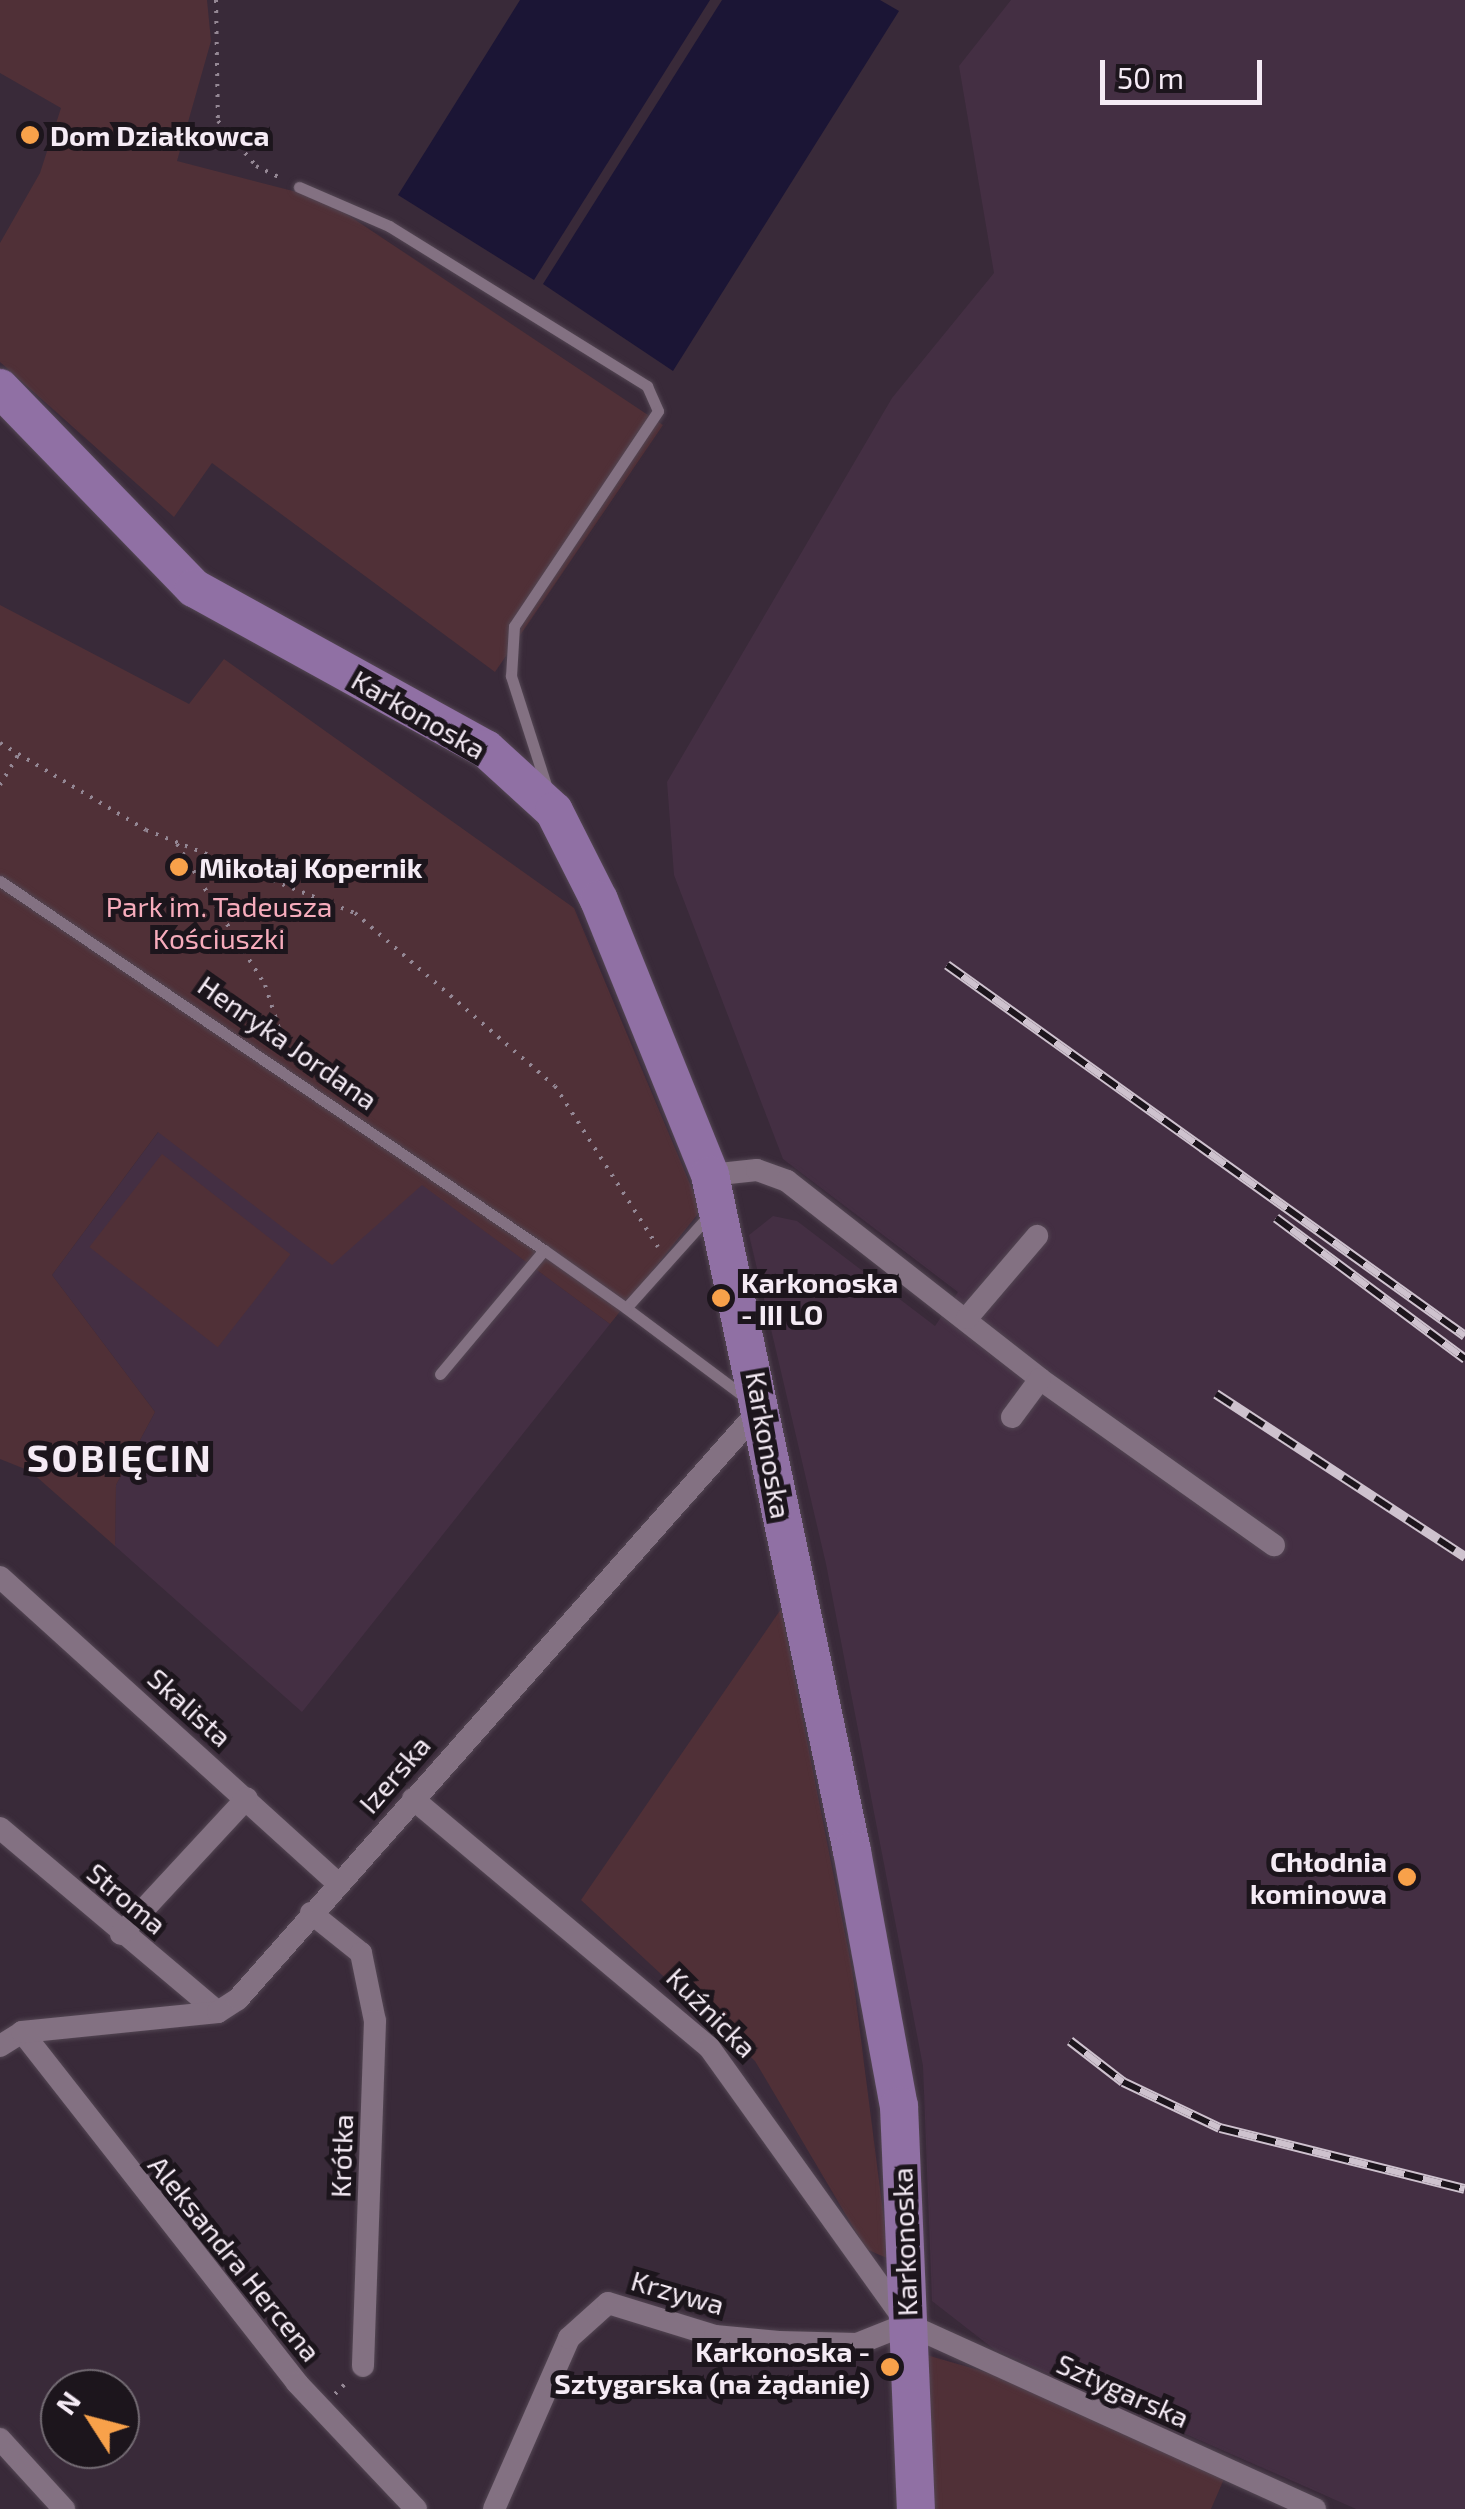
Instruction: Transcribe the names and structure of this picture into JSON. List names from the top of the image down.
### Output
{
  "streets": {
    "main road": ["Karkonoska"],
    "street": [
      "Skalista",
      "Izerska",
      "Stroma",
      "Kuźnicka",
      "Krótka",
      "Aleksandra Hercena",
      "Krzywa",
      "Sztygarska"
    ],
    "lane": ["Henryka Jordana"]
  },
  "crossings": [
    ["Karkonoska", "Henryka Jordana"],
    ["Karkonoska", "Izerska"],
    ["Karkonoska", "Kuźnicka"],
    ["Karkonoska", "Krzywa"],
    ["Karkonoska", "Sztygarska"],
    ["Henryka Jordana", "Izerska"],
    ["Skalista", "Izerska"],
    ["Izerska", "Stroma"],
    ["Izerska", "Kuźnicka"],
    ["Izerska", "Krótka"],
    ["Kuźnicka", "Krzywa"],
    ["Kuźnicka", "Sztygarska"],
    ["Krzywa", "Sztygarska"]
  ],
  "districts": ["SOBIĘCIN"],
  "parks": ["Park im. Tadeusza Kościuszki"],
  "places": [
    "Dom Działkowca",
    "Mikołaj Kopernik",
    "Karkonoska - III LO",
    "Chłodnia kominowa",
    "Karkonoska - Sztygarska (na żądanie)"
  ],
  "scale_bar": "50 m",
  "north": "top left"
}
